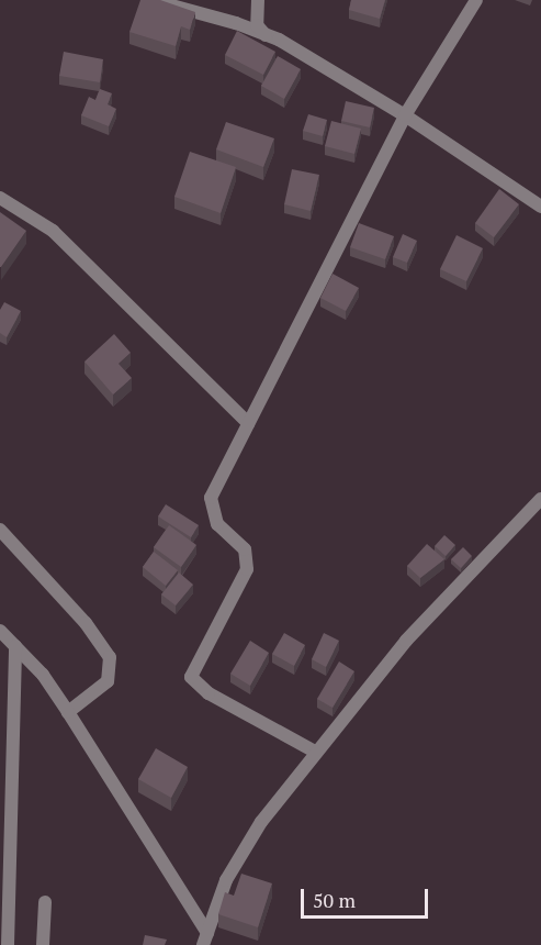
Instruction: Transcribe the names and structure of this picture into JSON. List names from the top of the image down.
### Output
{
  "scale_bar": "50 m"
}
